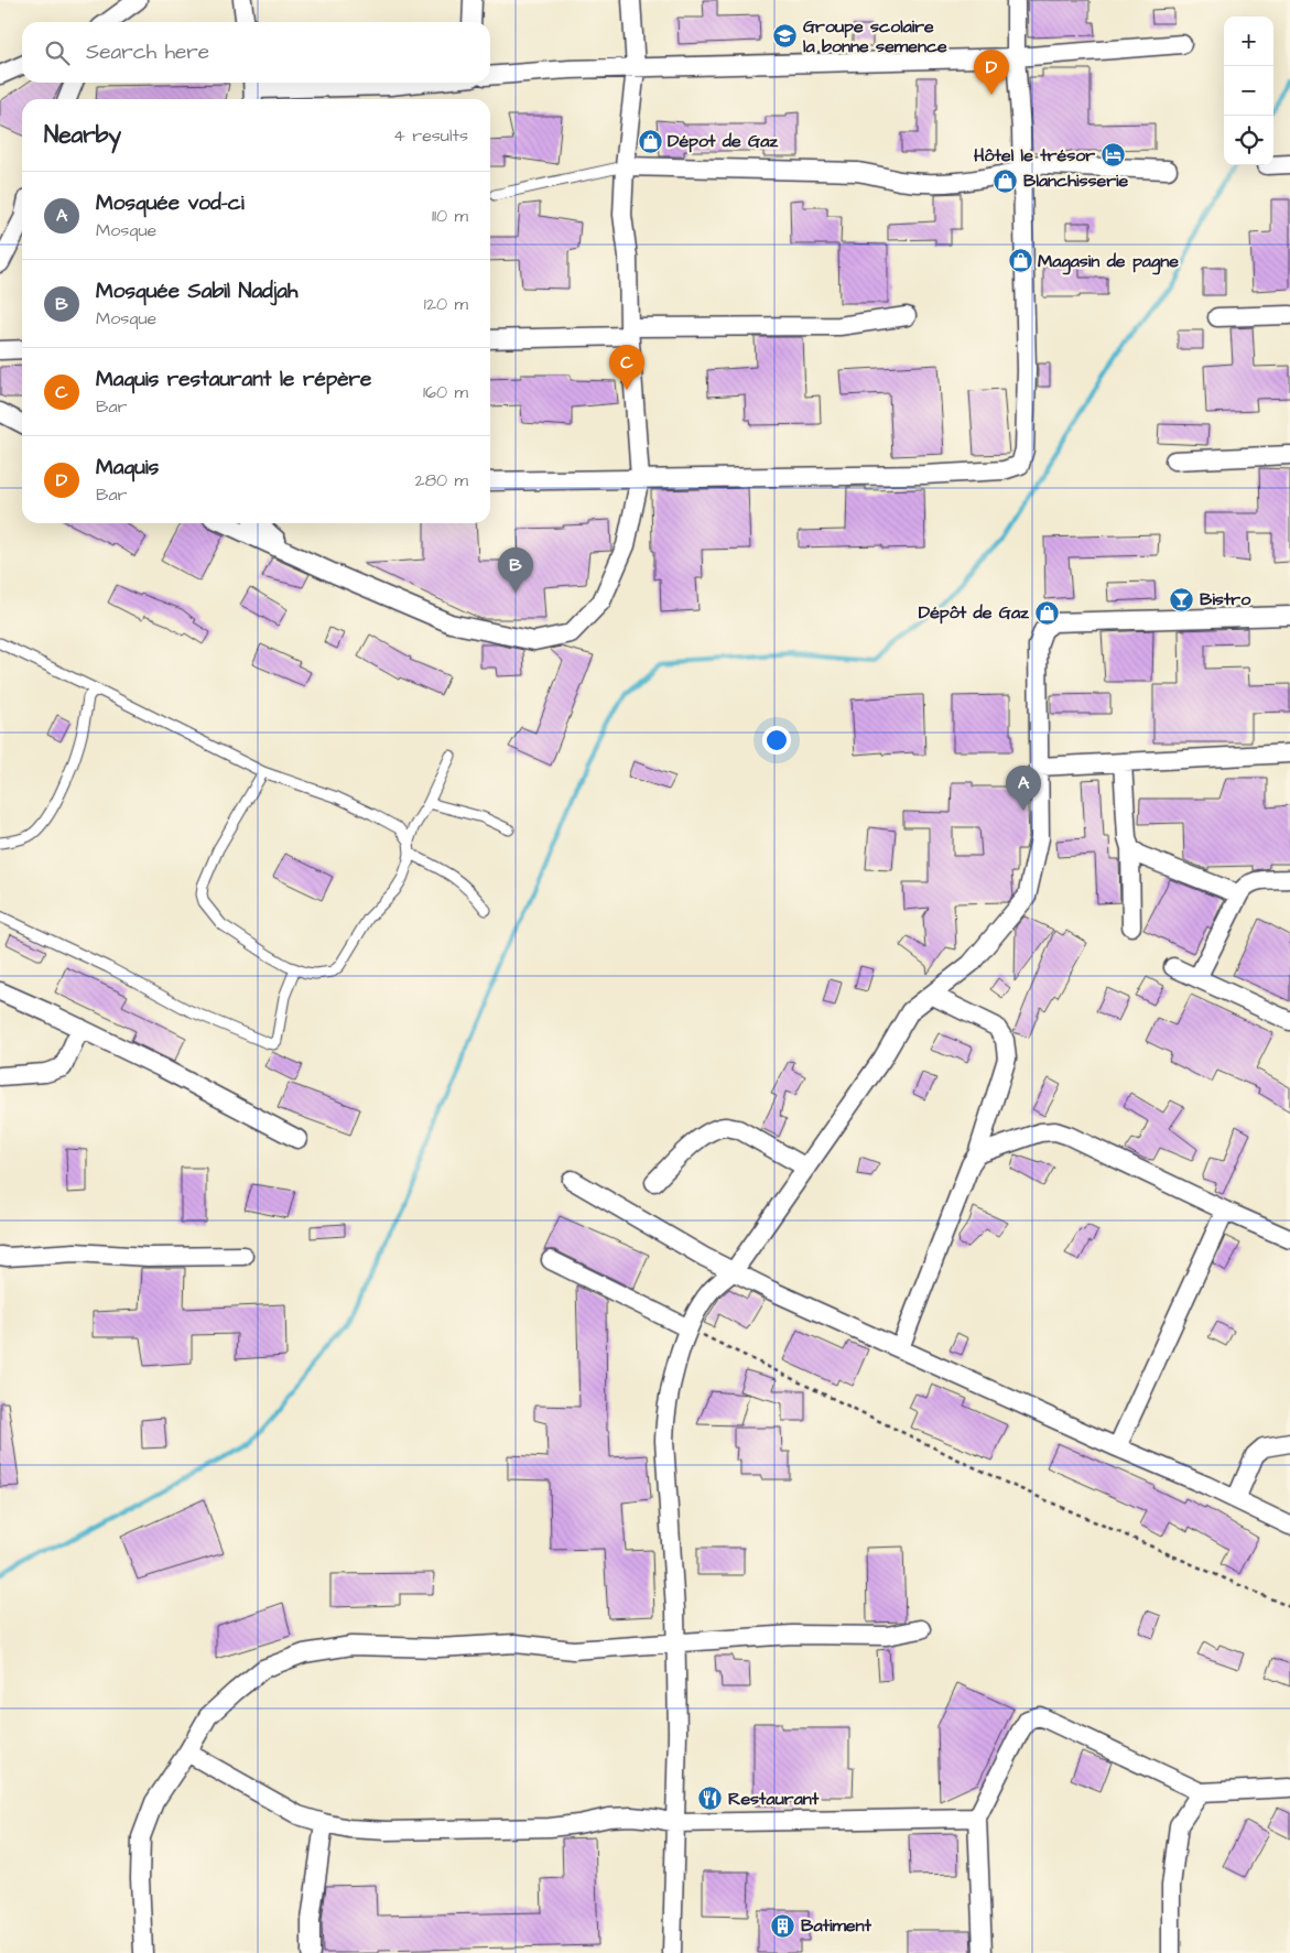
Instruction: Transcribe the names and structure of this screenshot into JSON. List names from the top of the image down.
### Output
{
  "places": {
    "school or university": ["Groupe scolaire la bonne semence"],
    "shop": [
      "Dépot de Gaz",
      "Blanchisserie",
      "Magasin de pagne",
      "Dépôt de Gaz"
    ],
    "hotel": ["Hôtel le trésor"],
    "bar": ["Bistro"],
    "restaurant": ["Restaurant"],
    "building": ["Batiment"]
  },
  "page": {
    "map_buttons": ["+", "−"],
    "search": "Search here",
    "pins": [
      "D",
      "C",
      "B",
      "A"
    ],
    "heading": ["Nearby", "4 results"],
    "list": [
      {
        "mark": "A",
        "name": "Mosquée vod-ci",
        "note": "Mosque",
        "value": "110 m"
      },
      {
        "mark": "B",
        "name": "Mosquée Sabil Nadjah",
        "note": "Mosque",
        "value": "120 m"
      },
      {
        "mark": "C",
        "name": "Maquis restaurant le répère",
        "note": "Bar",
        "value": "160 m"
      },
      {
        "mark": "D",
        "name": "Maquis",
        "note": "Bar",
        "value": "280 m"
      }
    ]
  }
}
